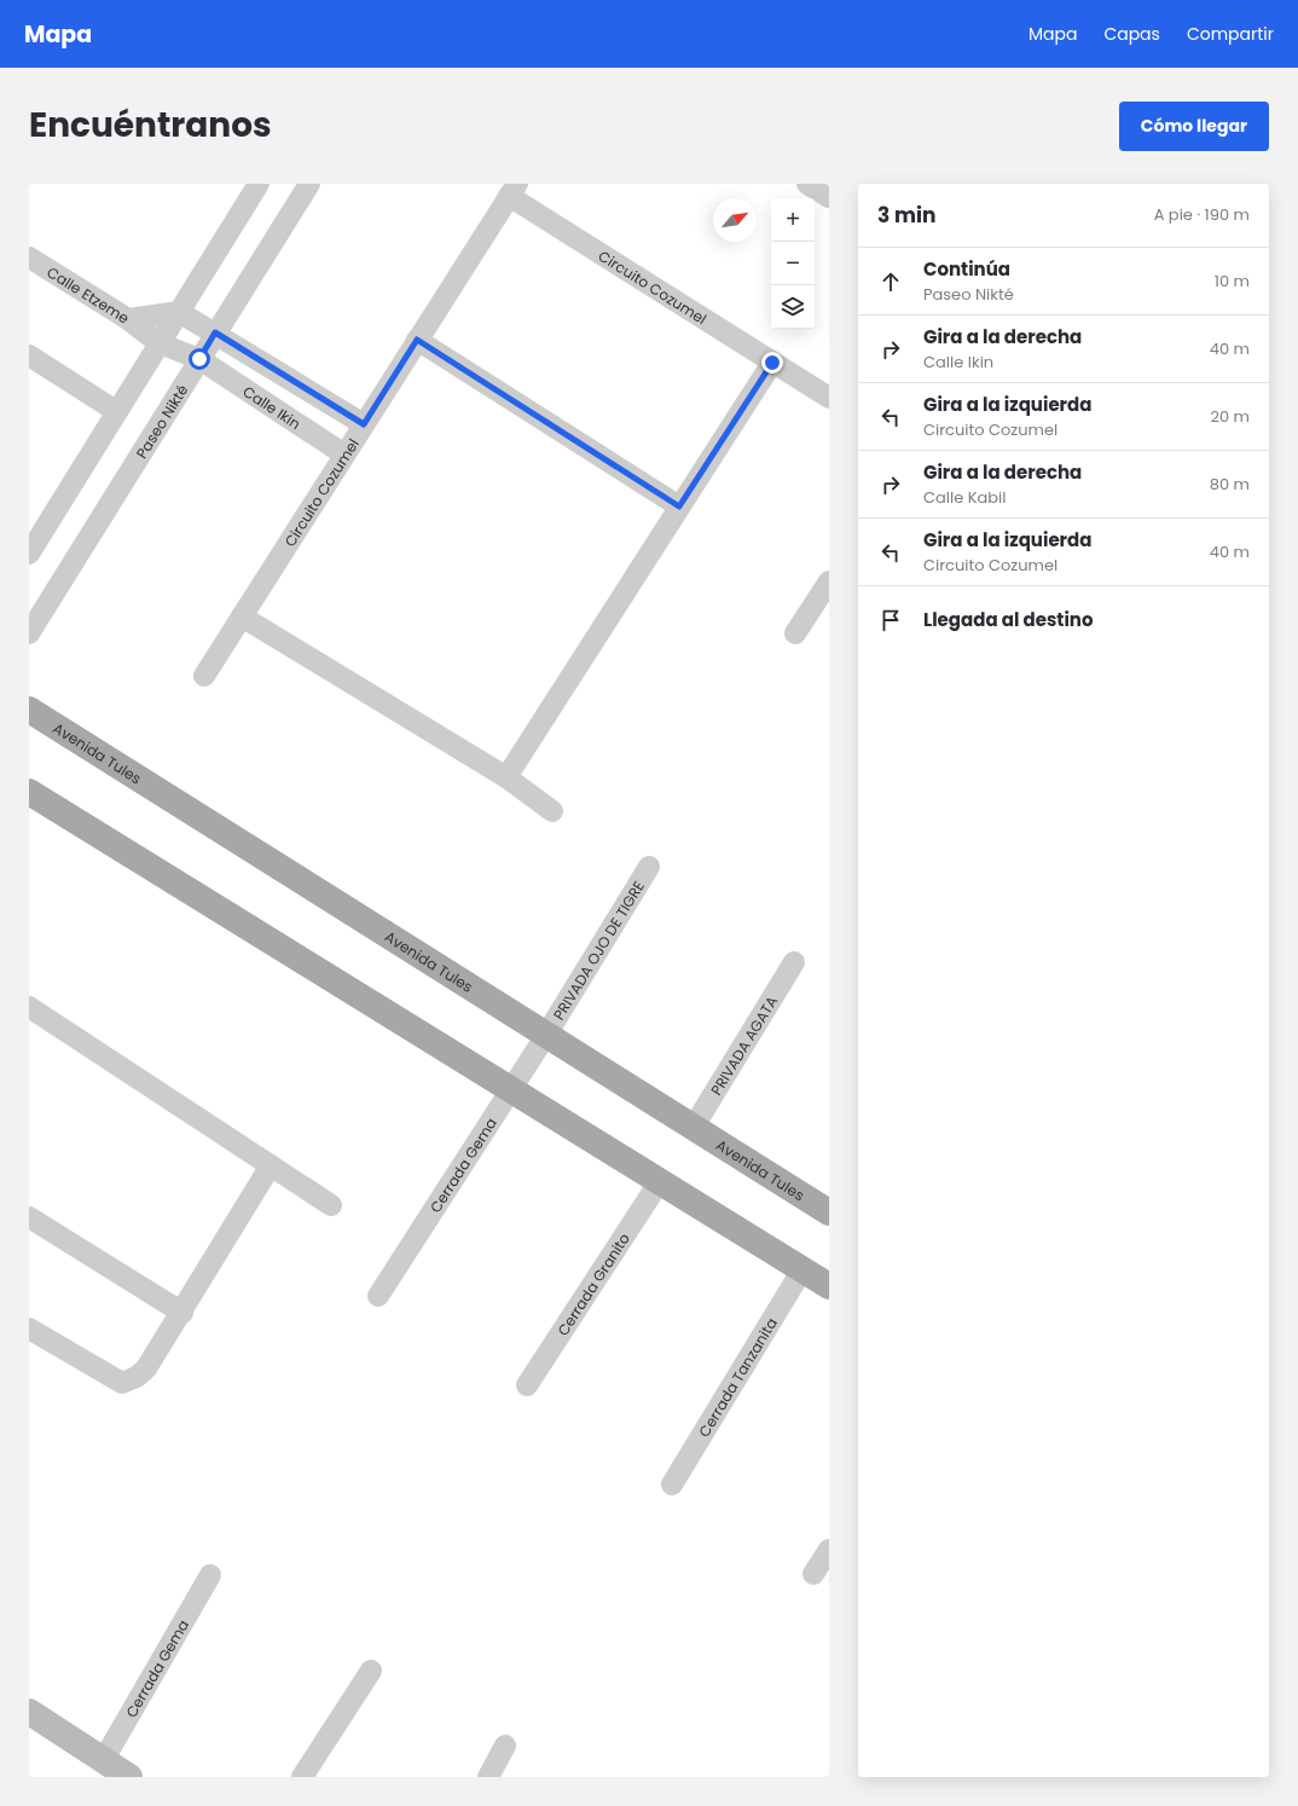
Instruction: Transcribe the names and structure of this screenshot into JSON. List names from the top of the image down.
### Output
{
  "streets": {
    "main road": ["Avenida Tules"],
    "street": [
      "Circuito Cozumel",
      "Calle Etzeme",
      "Calle Ikin",
      "Paseo Nikté",
      "PRIVADA OJO DE TIGRE",
      "PRIVADA AGATA",
      "Cerrada Gema",
      "Cerrada Granito",
      "Cerrada Tanzanita"
    ]
  },
  "crossings": [
    ["Circuito Cozumel", "Calle Ikin"],
    ["Calle Ikin", "Paseo Nikté"],
    ["Avenida Tules", "PRIVADA OJO DE TIGRE"],
    ["Avenida Tules", "PRIVADA AGATA"],
    ["Avenida Tules", "Cerrada Gema"],
    ["PRIVADA OJO DE TIGRE", "Cerrada Gema"]
  ],
  "north": "top right",
  "page": {
    "header": "Mapa",
    "nav": ["Mapa", "Capas", "Compartir"],
    "title": "Encuéntranos",
    "buttons": "Cómo llegar",
    "heading": ["3 min", "A pie · 190 m"],
    "map_buttons": ["+", "−"],
    "list": [
      ["Continúa", "Paseo Nikté", "10 m"],
      ["Gira a la derecha", "Calle Ikin", "40 m"],
      ["Gira a la izquierda", "Circuito Cozumel", "20 m"],
      ["Gira a la derecha", "Calle Kabil", "80 m"],
      ["Gira a la izquierda", "Circuito Cozumel", "40 m"],
      "Llegada al destino"
    ]
  }
}
